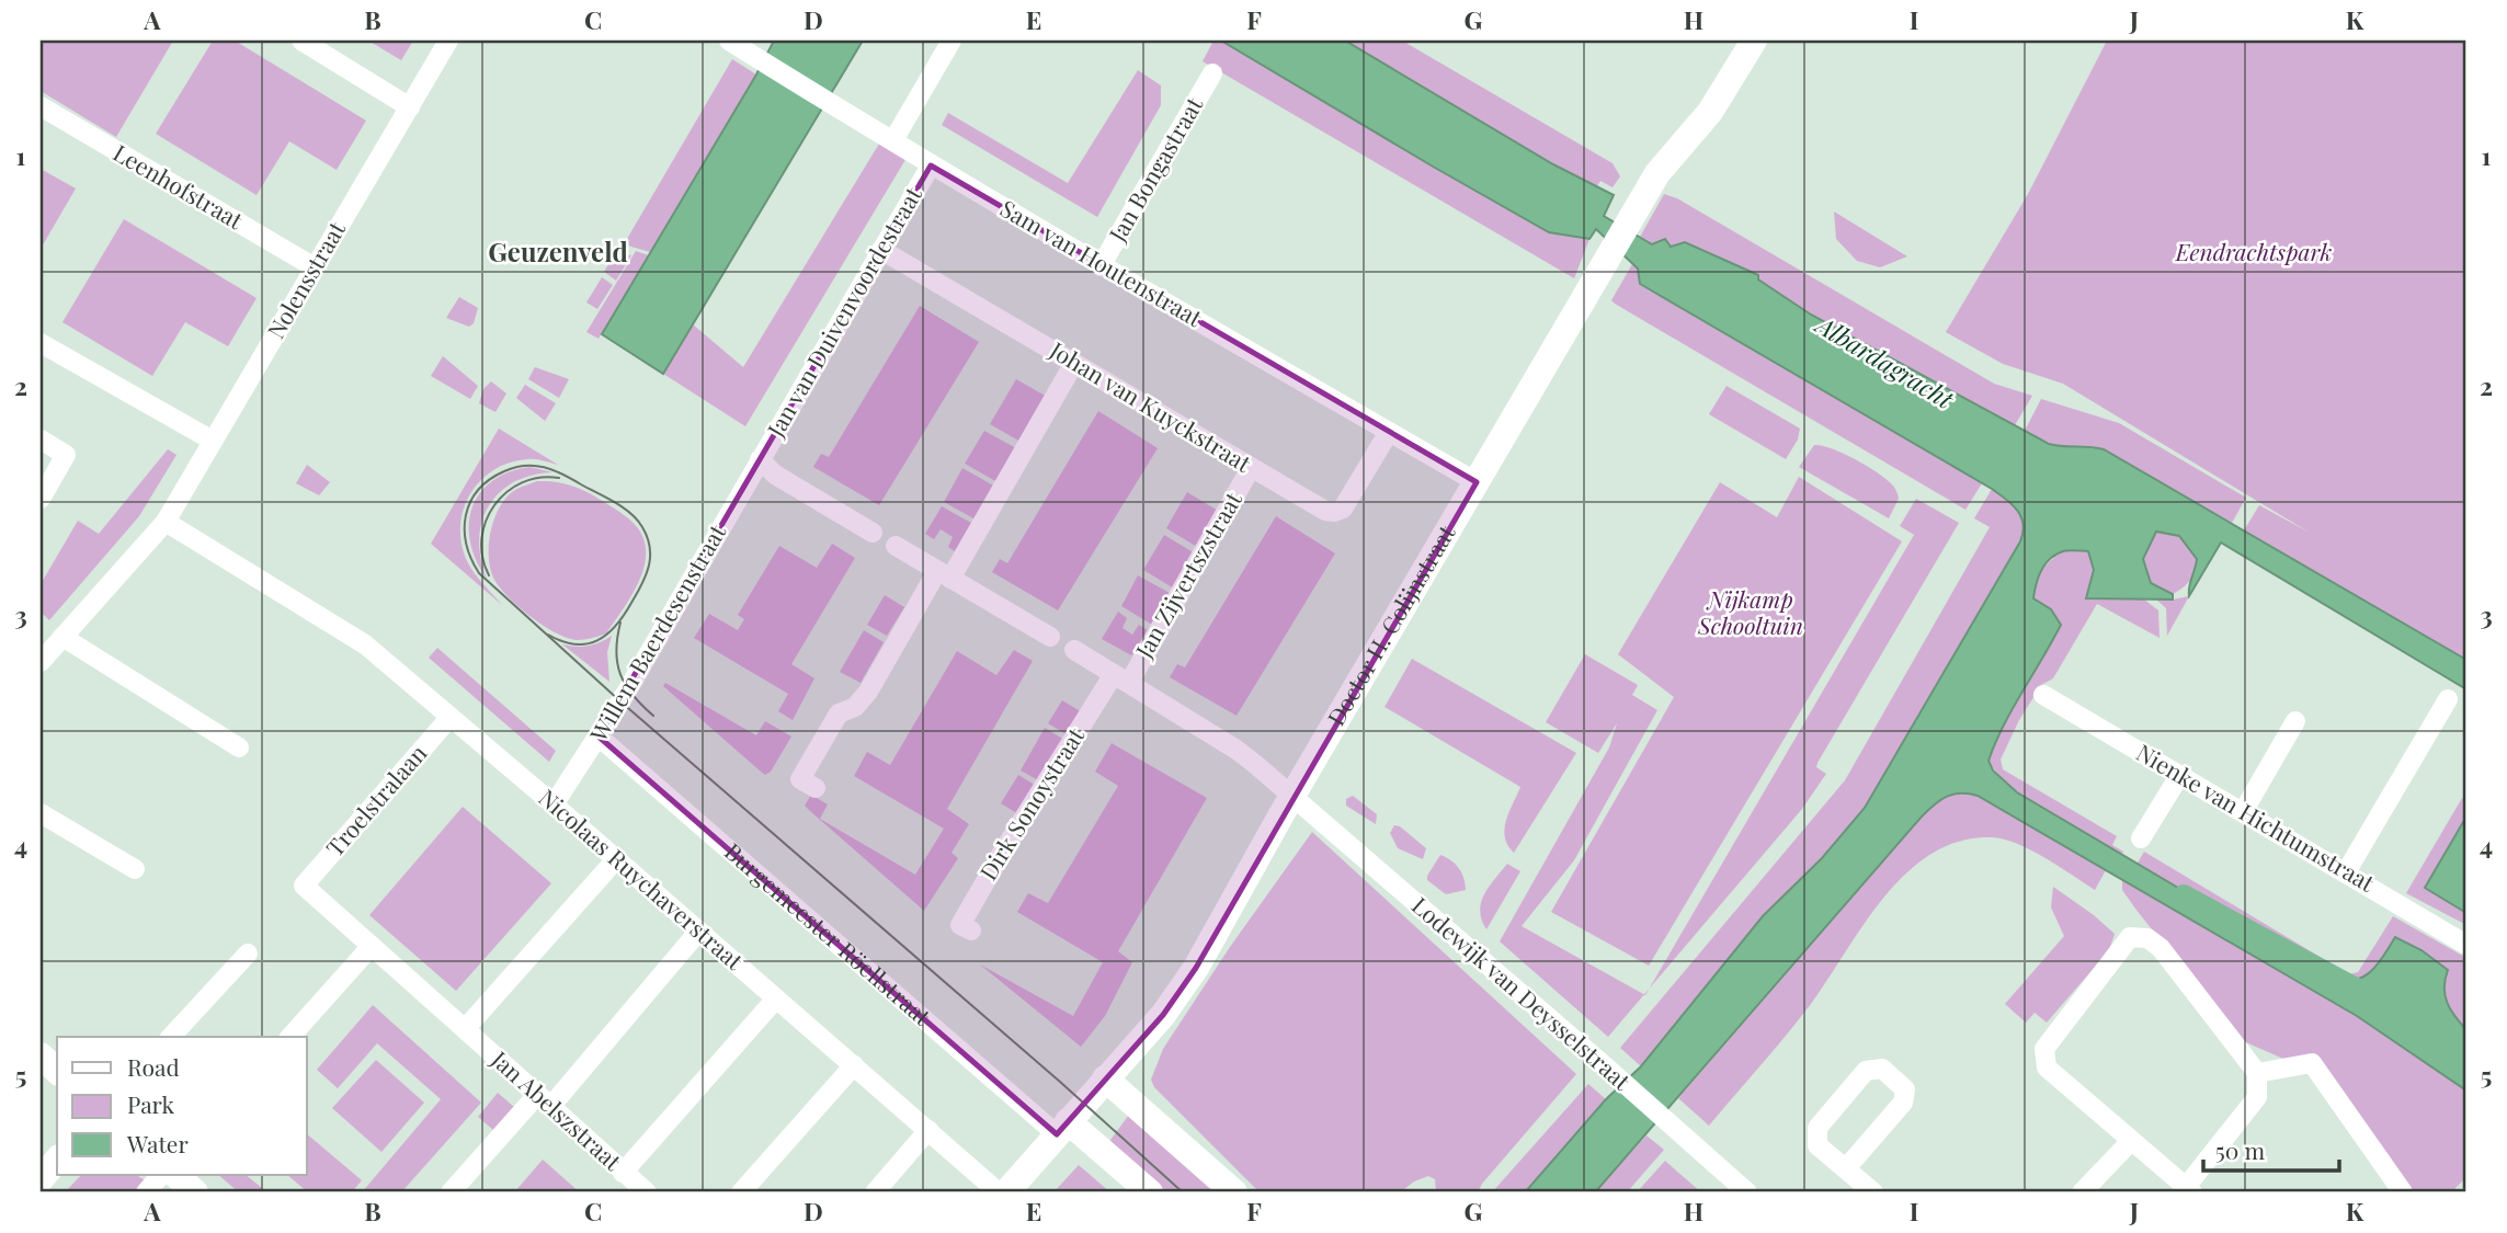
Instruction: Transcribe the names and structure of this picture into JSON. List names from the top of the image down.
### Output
{
  "streets": {
    "street": [
      "Jan Bongastraat",
      "Leenhofstraat",
      "Sam van Houtenstraat",
      "Nolensstraat",
      "Jan van Duivenvoordestraat",
      "Johan van Kuyckstraat",
      "Jan Zijvertszstraat",
      "Doctor H. Colijnstraat",
      "Willem Baerdesenstraat",
      "Troelstralaan",
      "Dirk Sonoystraat",
      "Nienke van Hichtumstraat",
      "Nicolaas Ruychaverstraat",
      "Burgemeester Röellstraat",
      "Lodewijk van Deysselstraat",
      "Jan Abelszstraat"
    ]
  },
  "crossings": [
    ["Jan Bongastraat", "Sam van Houtenstraat"],
    ["Leenhofstraat", "Nolensstraat"],
    ["Sam van Houtenstraat", "Jan van Duivenvoordestraat"],
    ["Sam van Houtenstraat", "Johan van Kuyckstraat"],
    ["Sam van Houtenstraat", "Doctor H. Colijnstraat"],
    ["Nolensstraat", "Nicolaas Ruychaverstraat"],
    ["Jan van Duivenvoordestraat", "Johan van Kuyckstraat"],
    ["Jan van Duivenvoordestraat", "Willem Baerdesenstraat"],
    ["Johan van Kuyckstraat", "Jan Zijvertszstraat"],
    ["Jan Zijvertszstraat", "Dirk Sonoystraat"],
    ["Doctor H. Colijnstraat", "Burgemeester Röellstraat"],
    ["Doctor H. Colijnstraat", "Lodewijk van Deysselstraat"],
    ["Willem Baerdesenstraat", "Nicolaas Ruychaverstraat"],
    ["Willem Baerdesenstraat", "Burgemeester Röellstraat"],
    ["Troelstralaan", "Nicolaas Ruychaverstraat"],
    ["Troelstralaan", "Jan Abelszstraat"]
  ],
  "districts": ["Geuzenveld"],
  "water": ["Albardagracht"],
  "parks": ["Eendrachtspark", "Nijkamp Schooltuin"],
  "legend": ["Road", "Park", "Water"],
  "scale_bar": "50 m",
  "grid": {
    "columns": [
      "A",
      "B",
      "C",
      "D",
      "E",
      "F",
      "G",
      "H",
      "I",
      "J",
      "K"
    ],
    "rows": [
      "1",
      "2",
      "3",
      "4",
      "5"
    ]
  }
}
